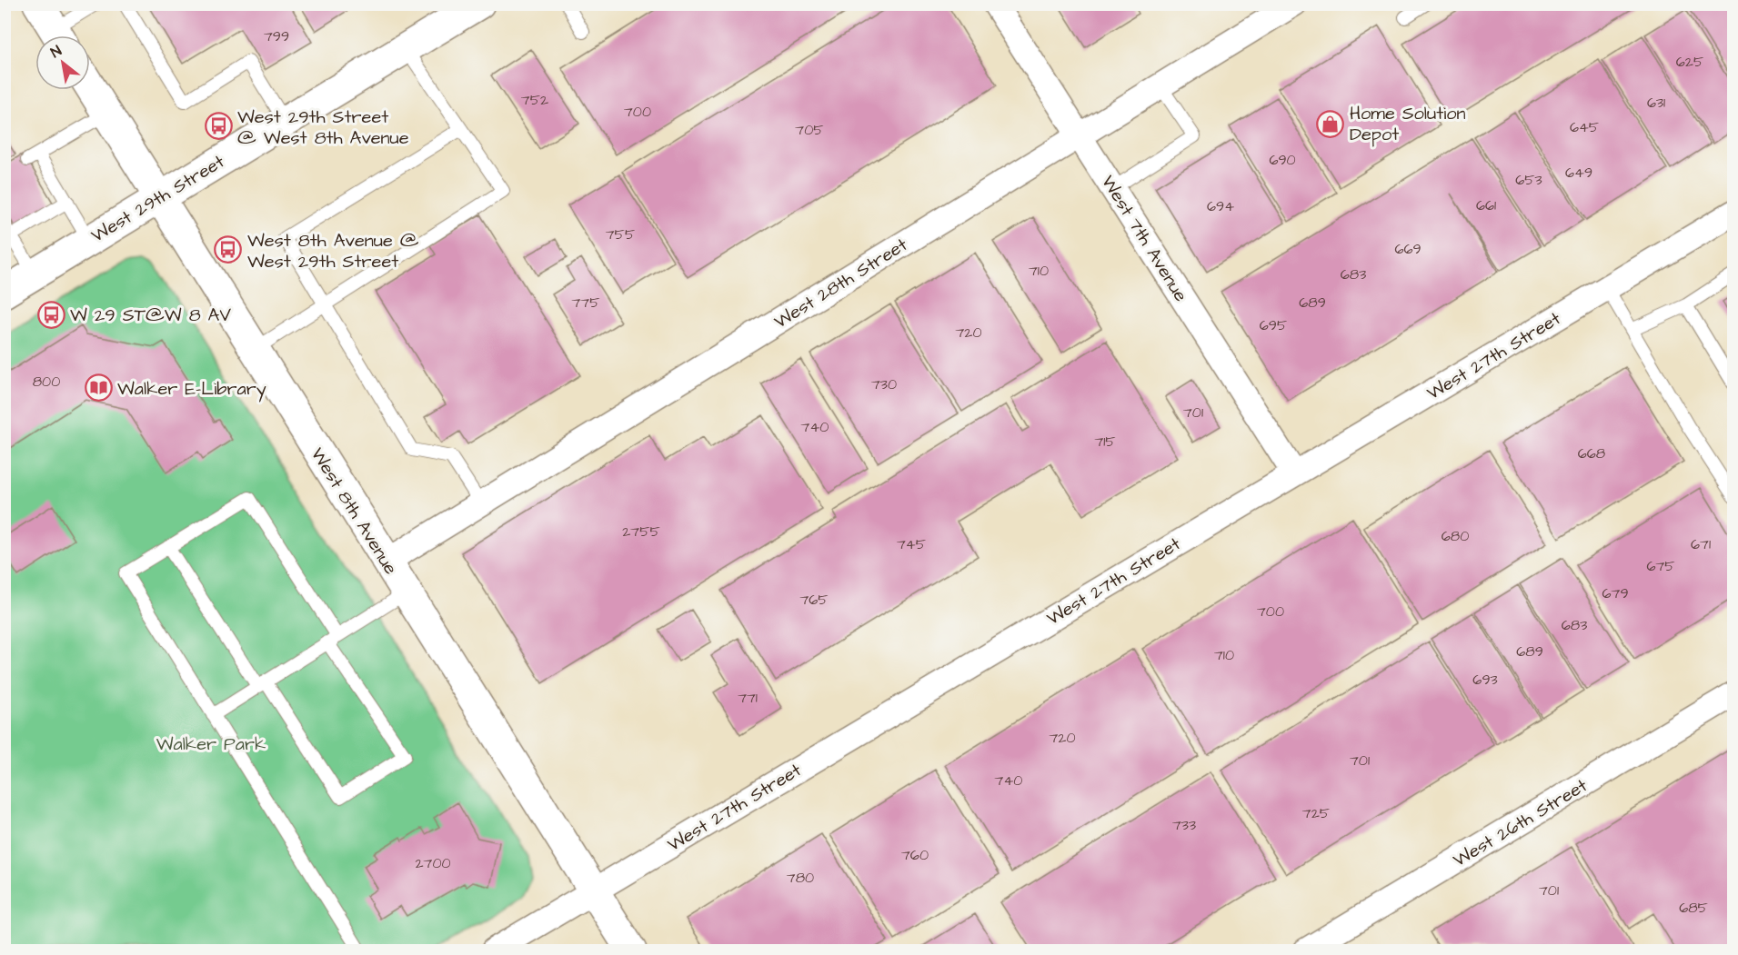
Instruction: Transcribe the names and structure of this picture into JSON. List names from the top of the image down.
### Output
{
  "streets": {
    "street": [
      "West 29th Street",
      "West 7th Avenue",
      "West 28th Street",
      "West 27th Street",
      "West 8th Avenue",
      "West 26th Street"
    ]
  },
  "crossings": [
    ["West 29th Street", "West 8th Avenue"],
    ["West 7th Avenue", "West 28th Street"],
    ["West 7th Avenue", "West 27th Street"],
    ["West 28th Street", "West 8th Avenue"],
    ["West 27th Street", "West 8th Avenue"]
  ],
  "parks": ["Walker Park"],
  "places": {
    "shop": ["Home Solution Depot"],
    "bus stop": ["West 29th Street @ West 8th Avenue", "West 8th Avenue @ West 29th Street", "W 29 ST@W 8 AV"],
    "library": ["Walker E-Library"]
  },
  "house_numbers": [
    "799",
    "625",
    "752",
    "631",
    "700",
    "645",
    "705",
    "690",
    "649",
    "653",
    "661",
    "694",
    "755",
    "669",
    "710",
    "683",
    "775",
    "689",
    "695",
    "720",
    "800",
    "730",
    "701",
    "740",
    "715",
    "668",
    "2755",
    "680",
    "745",
    "671",
    "675",
    "679",
    "765",
    "700",
    "683",
    "689",
    "710",
    "693",
    "771",
    "720",
    "701",
    "740",
    "725",
    "733",
    "760",
    "2700",
    "780",
    "701",
    "685"
  ],
  "north": "top left"
}
